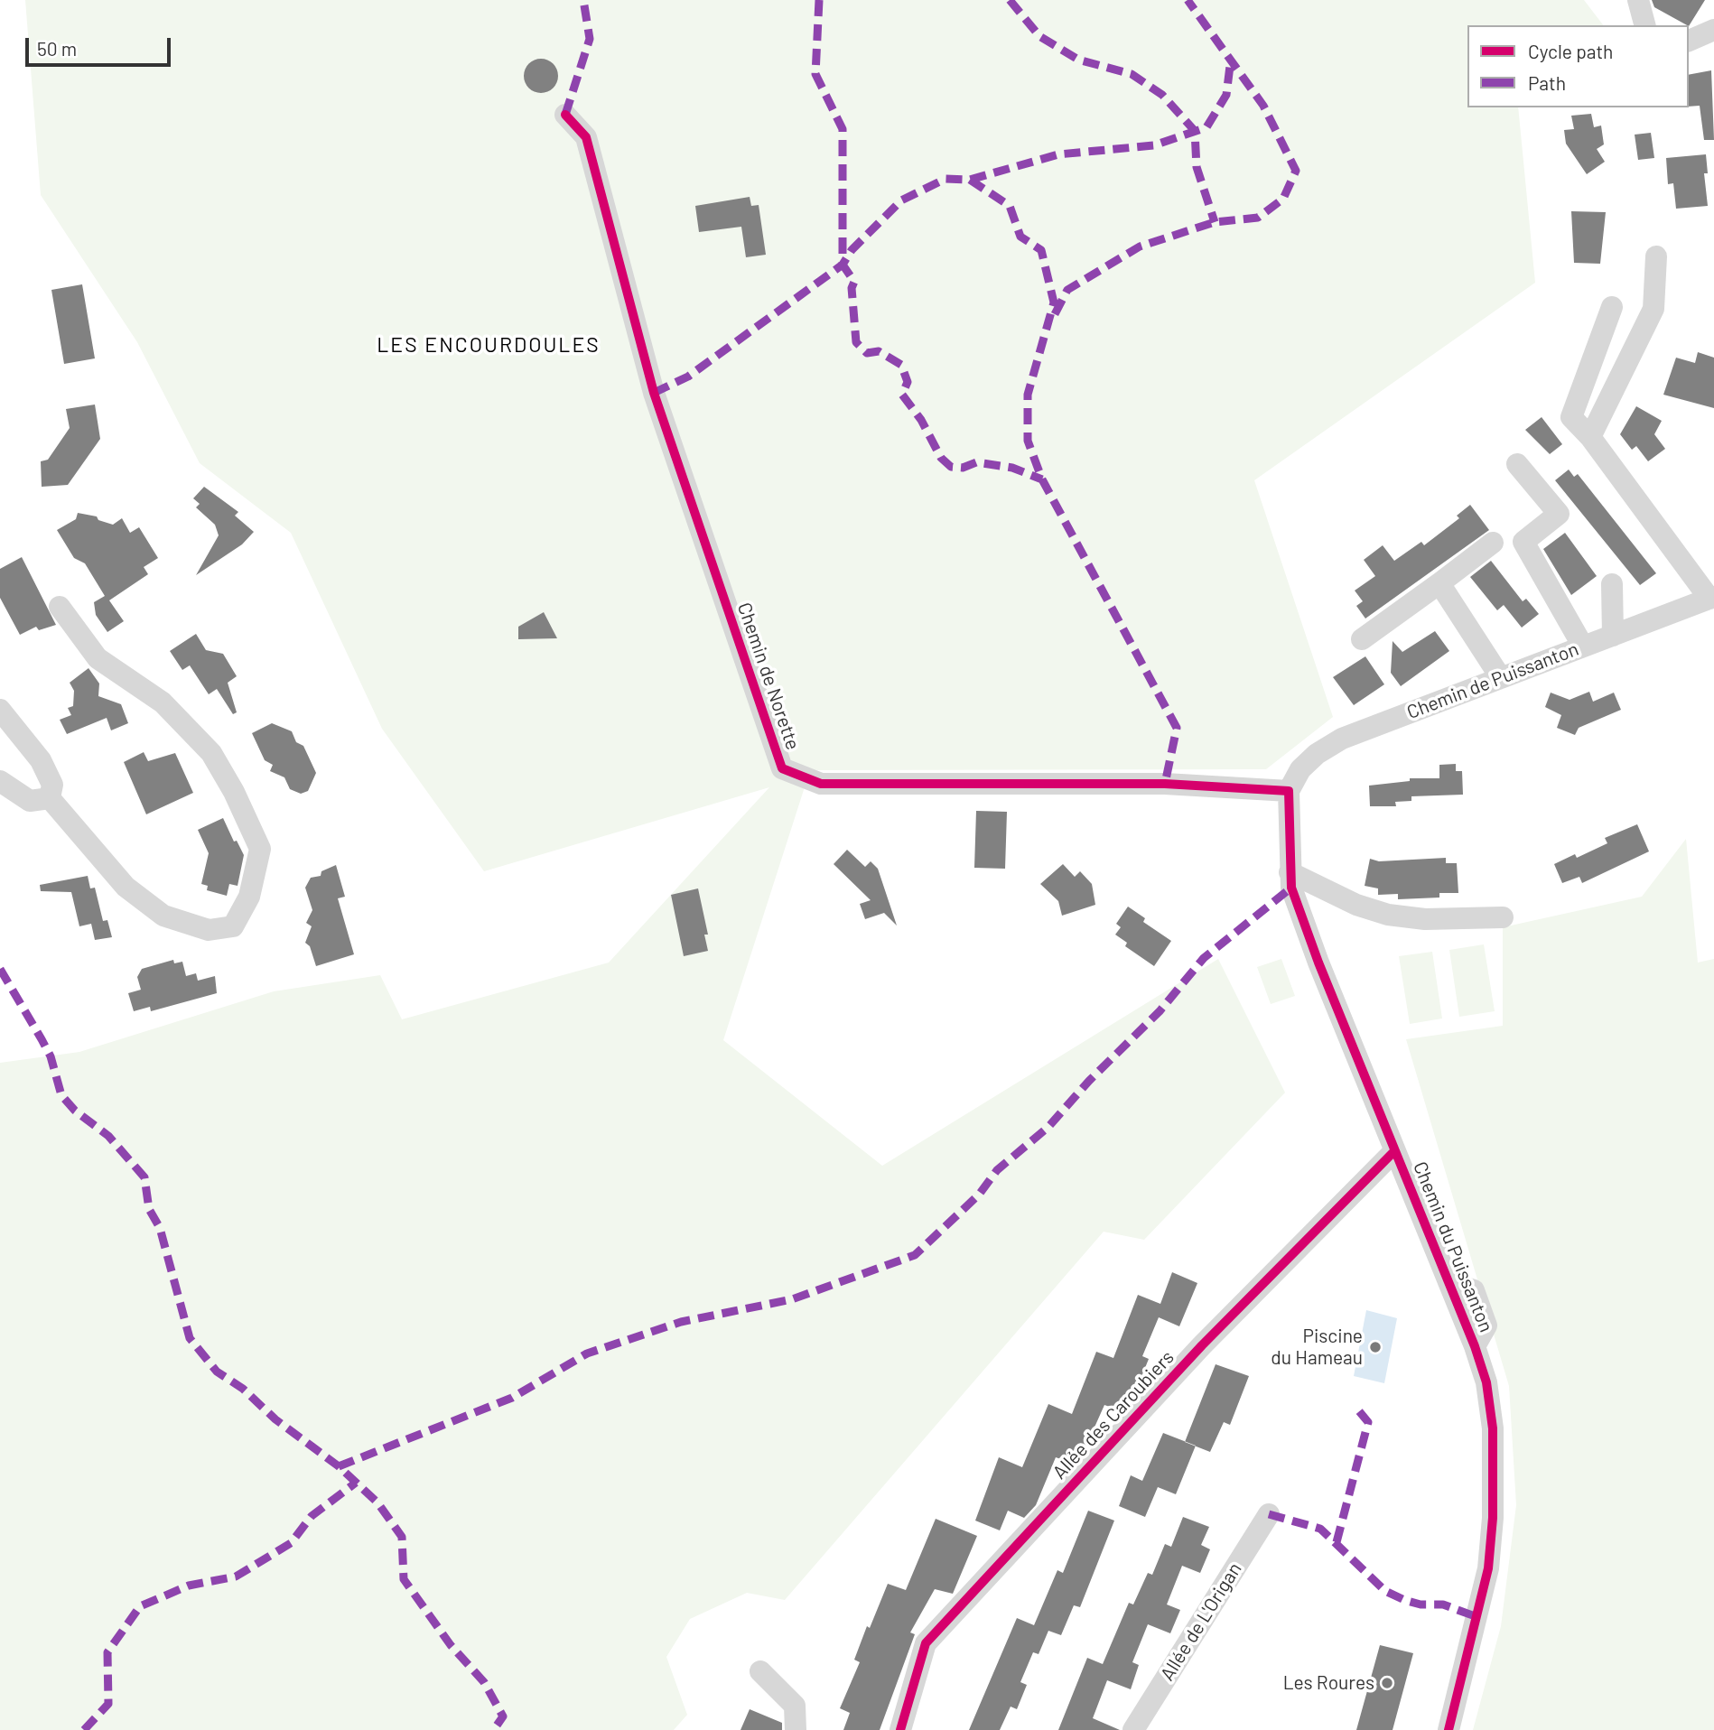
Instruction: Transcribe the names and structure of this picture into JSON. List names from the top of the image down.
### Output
{
  "streets": {
    "street": [
      "Chemin de Norette",
      "Chemin de Puissanton",
      "Chemin du Puissanton",
      "Allée des Caroubiers",
      "Allée de L'Origan"
    ]
  },
  "crossings": [
    ["Chemin de Norette", "Chemin de Puissanton"],
    ["Chemin de Norette", "Chemin du Puissanton"],
    ["Chemin de Puissanton", "Chemin du Puissanton"],
    ["Chemin du Puissanton", "Allée des Caroubiers"]
  ],
  "districts": ["LES ENCOURDOULES"],
  "places": ["Piscine du Hameau", "Les Roures"],
  "legend": ["Cycle path", "Path"],
  "scale_bar": "50 m"
}
